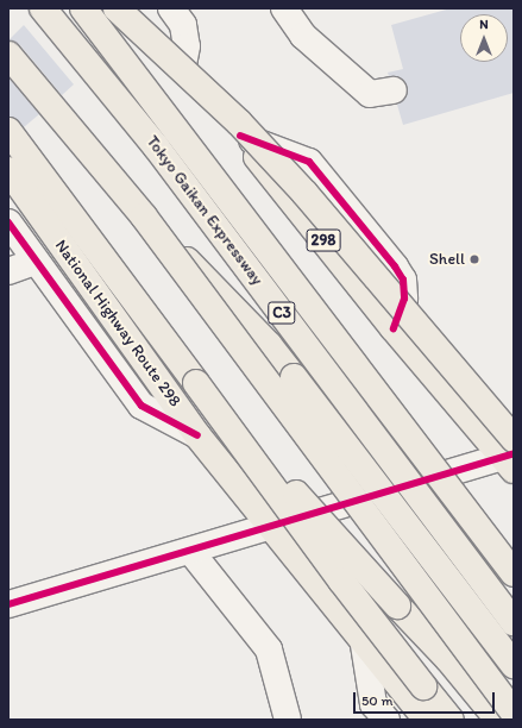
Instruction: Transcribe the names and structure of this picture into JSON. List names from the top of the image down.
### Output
{
  "streets": {
    "highway": [
      "Tokyo Gaikan Expressway",
      "298",
      "C3",
      "National Highway Route 298"
    ]
  },
  "places": ["Shell"],
  "scale_bar": "50 m",
  "north": "top"
}
